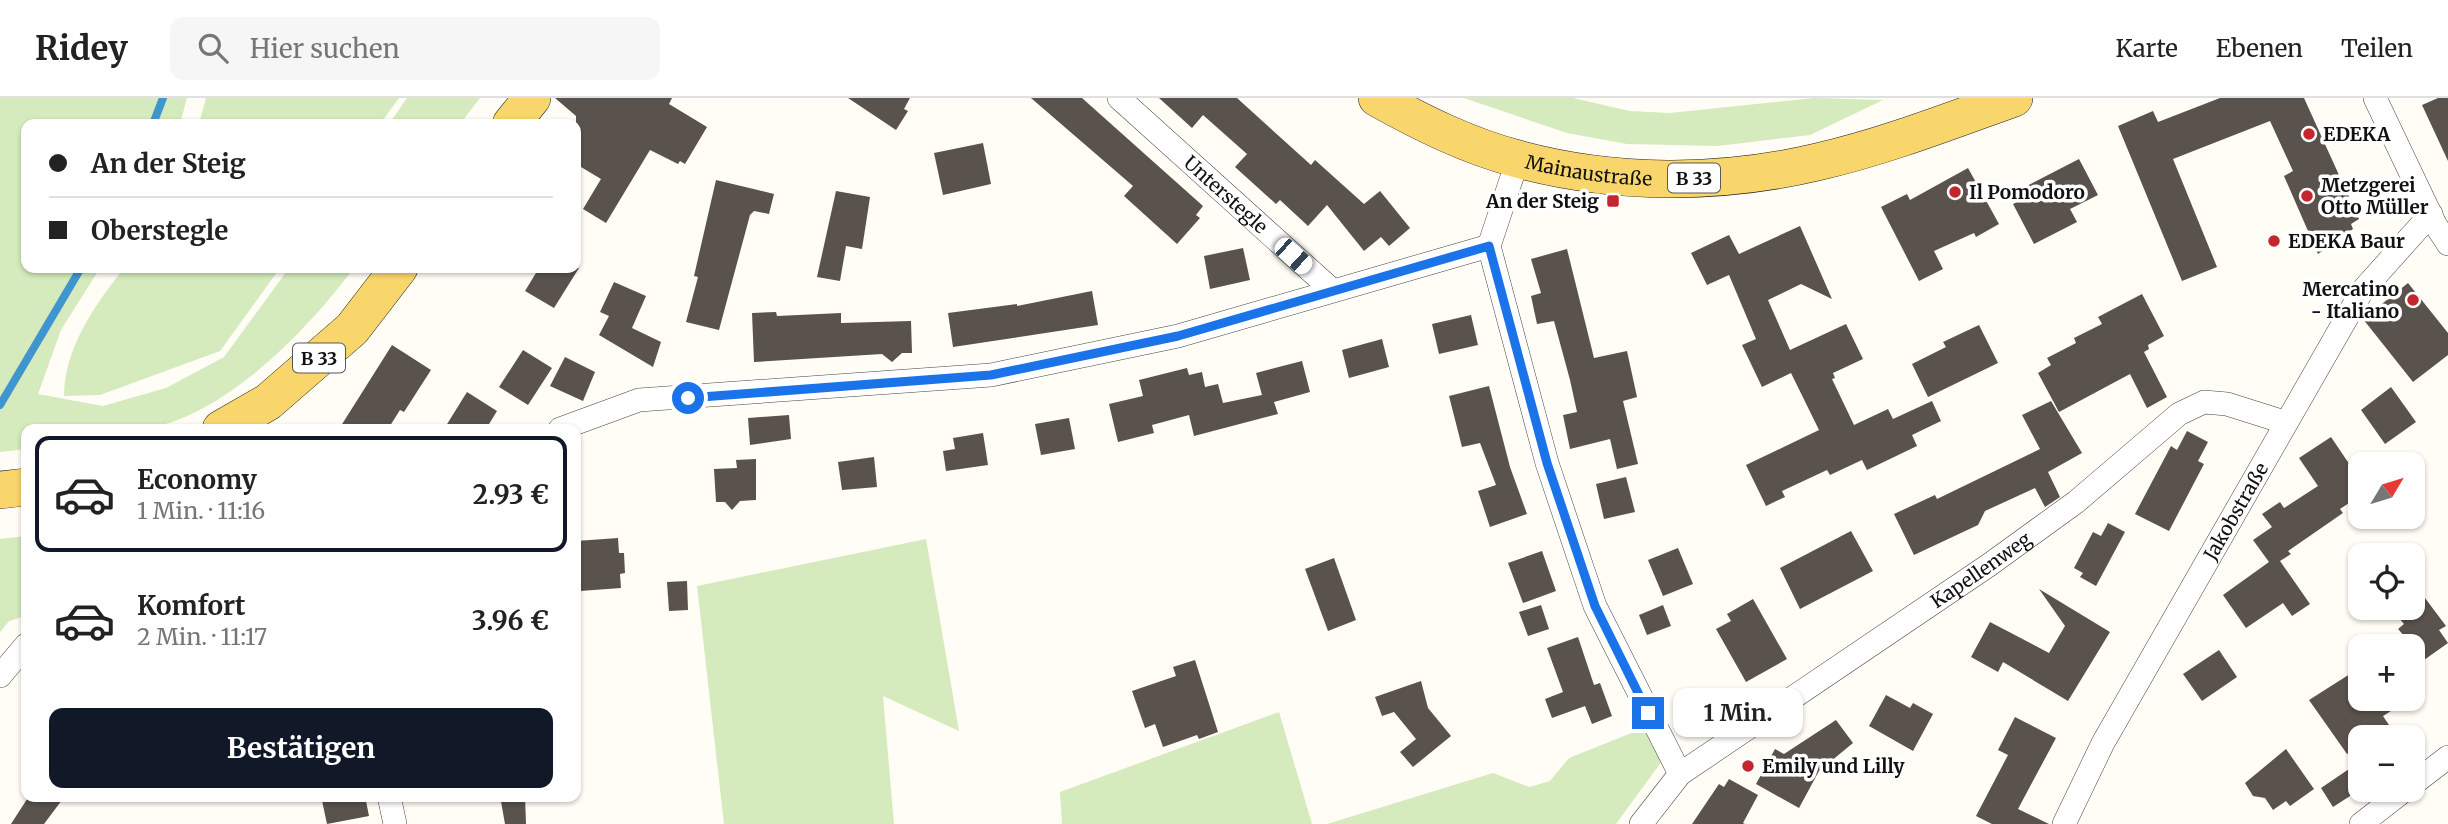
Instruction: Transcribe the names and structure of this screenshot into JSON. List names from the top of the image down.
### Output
{
  "streets": {
    "main road": ["Mainaustraße", "B 33"],
    "street": ["Unterstegle", "Jakobstraße", "Kapellenweg"]
  },
  "crossings": [
    ["Jakobstraße", "Kapellenweg"]
  ],
  "places": {
    "other": [
      "EDEKA",
      "Il Pomodoro",
      "Metzgerei Otto Müller",
      "EDEKA Baur",
      "Mercatino - Italiano",
      "Emily und Lilly"
    ],
    "transit": ["An der Steig"]
  },
  "north": "top right",
  "page": {
    "header": "Ridey",
    "search": "Hier suchen",
    "nav": ["Karte", "Ebenen", "Teilen"],
    "banner": ["An der Steig", "Oberstegle"],
    "list": [
      {
        "name": "Economy",
        "note": "1 Min. · 11:16",
        "value": "2.93 €"
      },
      {
        "name": "Komfort",
        "note": "2 Min. · 11:17",
        "value": "3.96 €"
      }
    ],
    "map_buttons": ["+", "−"],
    "bubble": "1 Min.",
    "buttons": "Bestätigen"
  }
}
